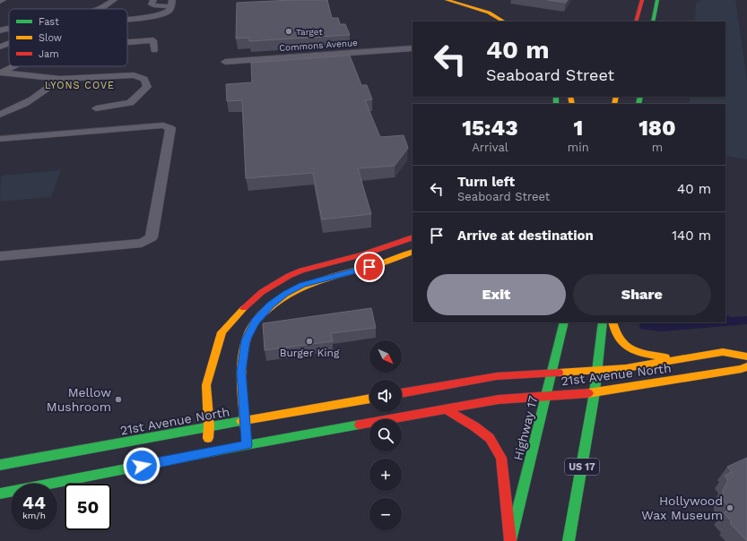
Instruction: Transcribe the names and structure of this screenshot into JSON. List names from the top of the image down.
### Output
{
  "streets": {
    "main road": ["21st Avenue North", "Highway 17", "US 17"],
    "street": ["Commons Avenue"]
  },
  "crossings": [
    ["21st Avenue North", "Highway 17"],
    ["21st Avenue North", "US 17"]
  ],
  "districts": ["LYONS COVE"],
  "places": [
    "Target",
    "Burger King",
    "Mellow Mushroom",
    "Hollywood Wax Museum"
  ],
  "legend": ["Fast", "Slow", "Jam"],
  "north": "bottom right",
  "page": {
    "turn": ["40 m", "Seaboard Street"],
    "eta": [
      "15:43",
      "Arrival",
      "1",
      "min",
      "180",
      "m"
    ],
    "list": [
      {
        "name": "Turn left",
        "note": "Seaboard Street",
        "value": "40 m"
      },
      {
        "name": "Arrive at destination",
        "value": "140 m"
      }
    ],
    "buttons": ["Exit", "Share"],
    "map_buttons": ["+", "−"],
    "speed": "44 km/h",
    "limit": "50"
  }
}
